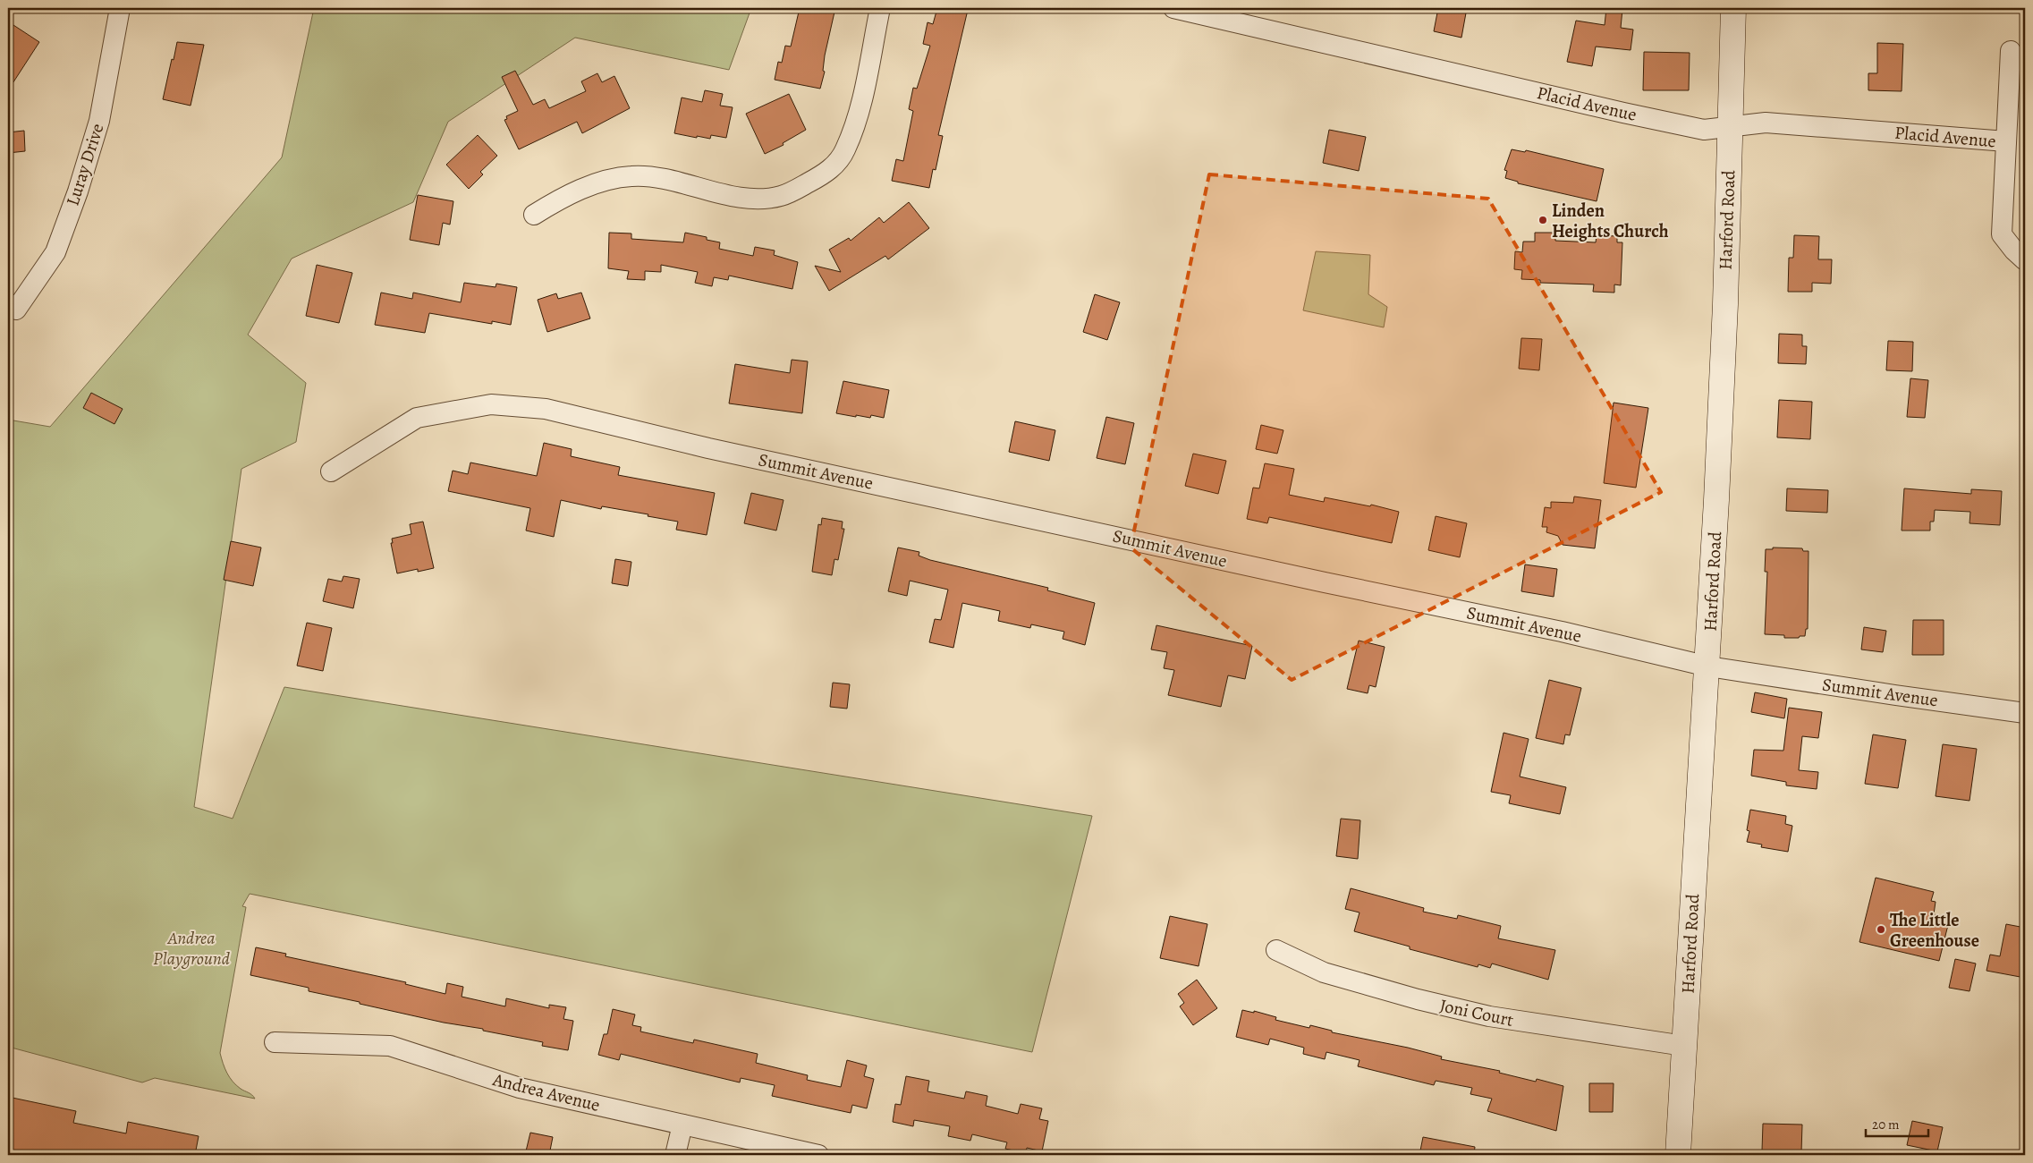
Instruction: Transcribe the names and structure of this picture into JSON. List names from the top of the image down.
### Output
{
  "streets": {
    "main road": ["Harford Road"],
    "street": [
      "Placid Avenue",
      "Luray Drive",
      "Summit Avenue",
      "Joni Court",
      "Andrea Avenue"
    ]
  },
  "crossings": [
    ["Placid Avenue", "Harford Road"],
    ["Harford Road", "Summit Avenue"],
    ["Harford Road", "Joni Court"]
  ],
  "parks": ["Andrea Playground"],
  "places": ["Linden Heights Church", "The Little Greenhouse"],
  "scale_bar": "20 m"
}
